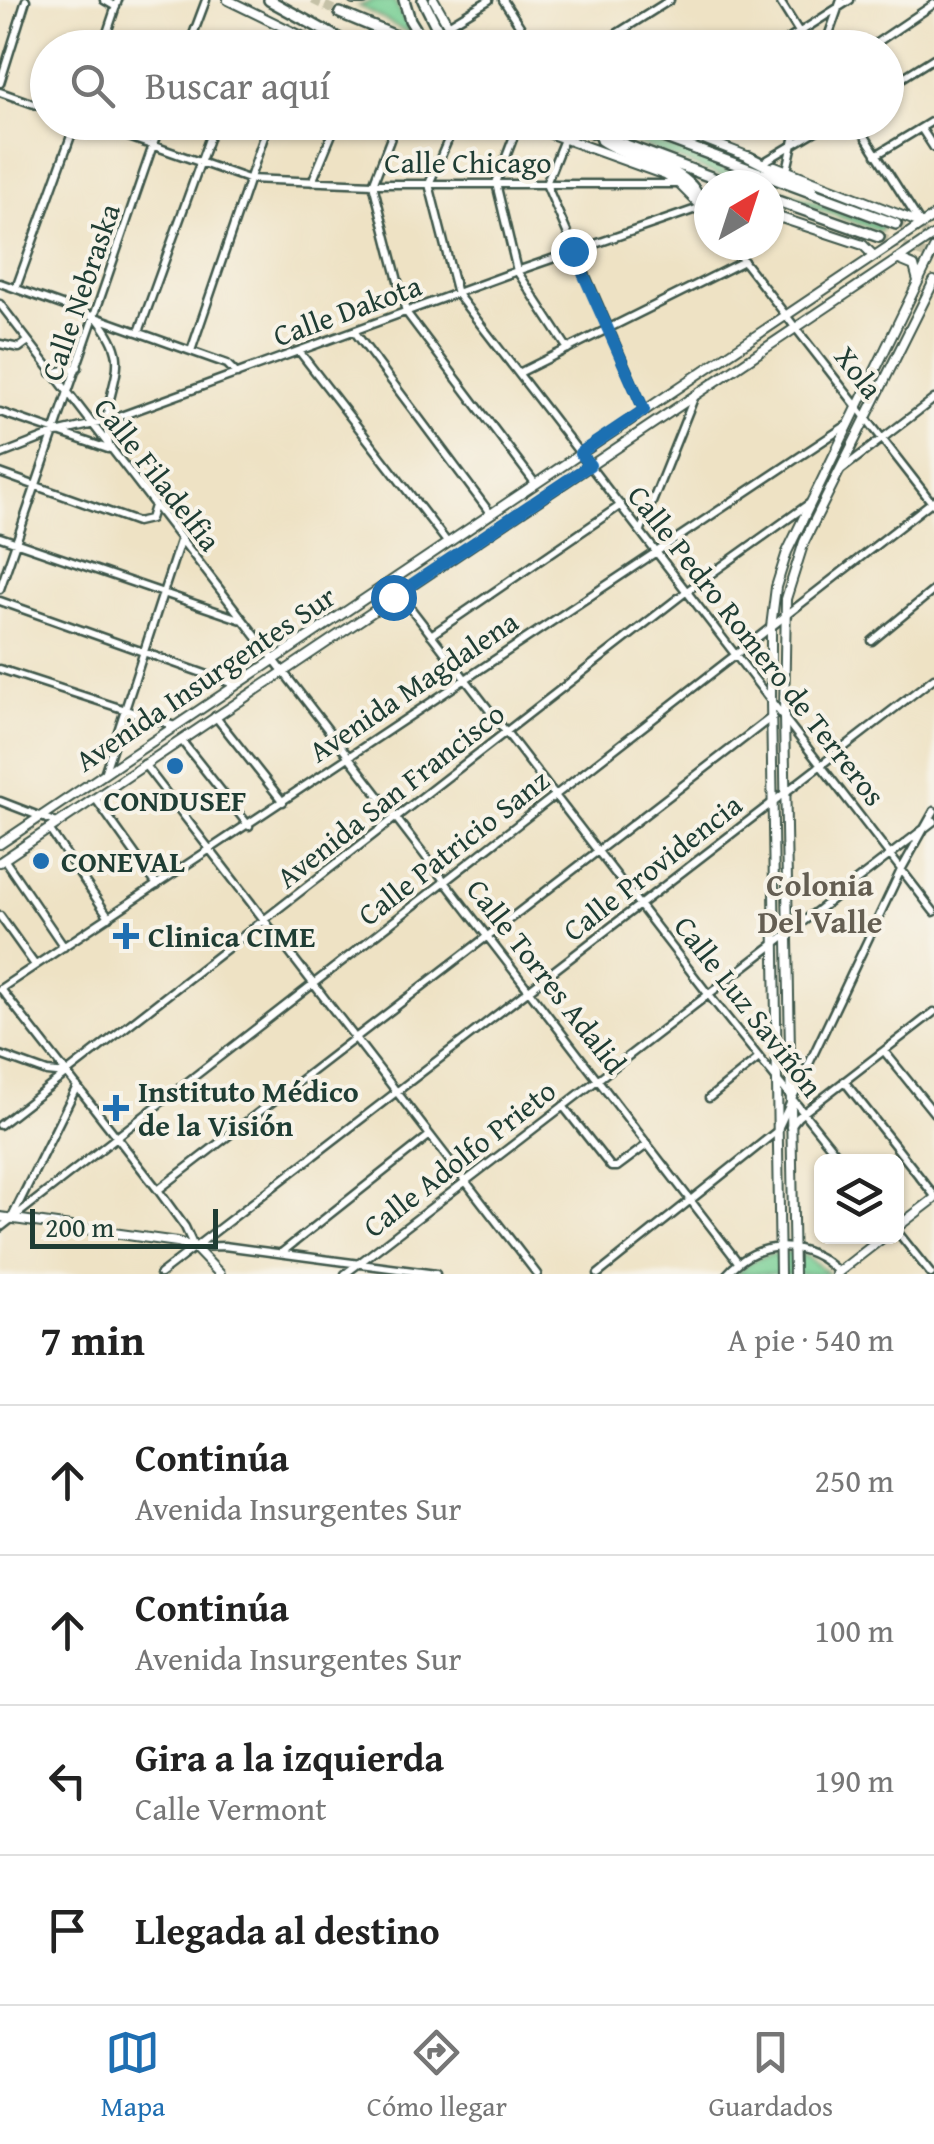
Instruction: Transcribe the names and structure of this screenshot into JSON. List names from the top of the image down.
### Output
{
  "streets": {
    "main road": ["Avenida Insurgentes Sur"],
    "street": [
      "Calle Chicago",
      "Calle Nebraska",
      "Calle Dakota",
      "Xola",
      "Calle Filadelfia",
      "Calle Pedro Romero de Terreros",
      "Avenida Magdalena",
      "Avenida San Francisco",
      "Calle Patricio Sanz",
      "Calle Providencia",
      "Calle Torres Adalid",
      "Calle Luz Saviñón",
      "Calle Adolfo Prieto"
    ]
  },
  "crossings": [
    ["Calle Chicago", "Calle Nebraska"],
    ["Calle Nebraska", "Calle Dakota"],
    ["Calle Nebraska", "Calle Filadelfia"],
    ["Calle Dakota", "Calle Filadelfia"],
    ["Calle Dakota", "Calle Pedro Romero de Terreros"],
    ["Xola", "Avenida Insurgentes Sur"],
    ["Xola", "Calle Patricio Sanz"],
    ["Calle Filadelfia", "Avenida Insurgentes Sur"],
    ["Calle Filadelfia", "Calle Torres Adalid"],
    ["Calle Pedro Romero de Terreros", "Avenida Insurgentes Sur"],
    ["Calle Pedro Romero de Terreros", "Avenida Magdalena"],
    ["Calle Pedro Romero de Terreros", "Avenida San Francisco"],
    ["Calle Pedro Romero de Terreros", "Calle Patricio Sanz"],
    ["Calle Pedro Romero de Terreros", "Calle Providencia"],
    ["Calle Pedro Romero de Terreros", "Calle Adolfo Prieto"],
    ["Avenida Insurgentes Sur", "Calle Torres Adalid"],
    ["Avenida Insurgentes Sur", "Calle Luz Saviñón"],
    ["Avenida Magdalena", "Calle Torres Adalid"],
    ["Avenida Magdalena", "Calle Luz Saviñón"],
    ["Avenida San Francisco", "Calle Torres Adalid"],
    ["Avenida San Francisco", "Calle Luz Saviñón"],
    ["Calle Patricio Sanz", "Calle Torres Adalid"],
    ["Calle Patricio Sanz", "Calle Luz Saviñón"],
    ["Calle Providencia", "Calle Torres Adalid"],
    ["Calle Providencia", "Calle Luz Saviñón"],
    ["Calle Torres Adalid", "Calle Adolfo Prieto"],
    ["Calle Luz Saviñón", "Calle Adolfo Prieto"]
  ],
  "districts": ["Colonia Del Valle"],
  "places": {
    "other": ["CONDUSEF", "CONEVAL"],
    "health": ["Clinica CIME", "Instituto Médico de la Visión"]
  },
  "scale_bar": "200 m",
  "north": "top right",
  "page": {
    "search": "Buscar aquí",
    "scale": "200 m",
    "heading": ["7 min", "A pie · 540 m"],
    "list": [
      ["Continúa", "Avenida Insurgentes Sur", "250 m"],
      ["Continúa", "Avenida Insurgentes Sur", "100 m"],
      ["Gira a la izquierda", "Calle Vermont", "190 m"],
      "Llegada al destino"
    ],
    "nav": ["Mapa", "Cómo llegar", "Guardados"]
  }
}
